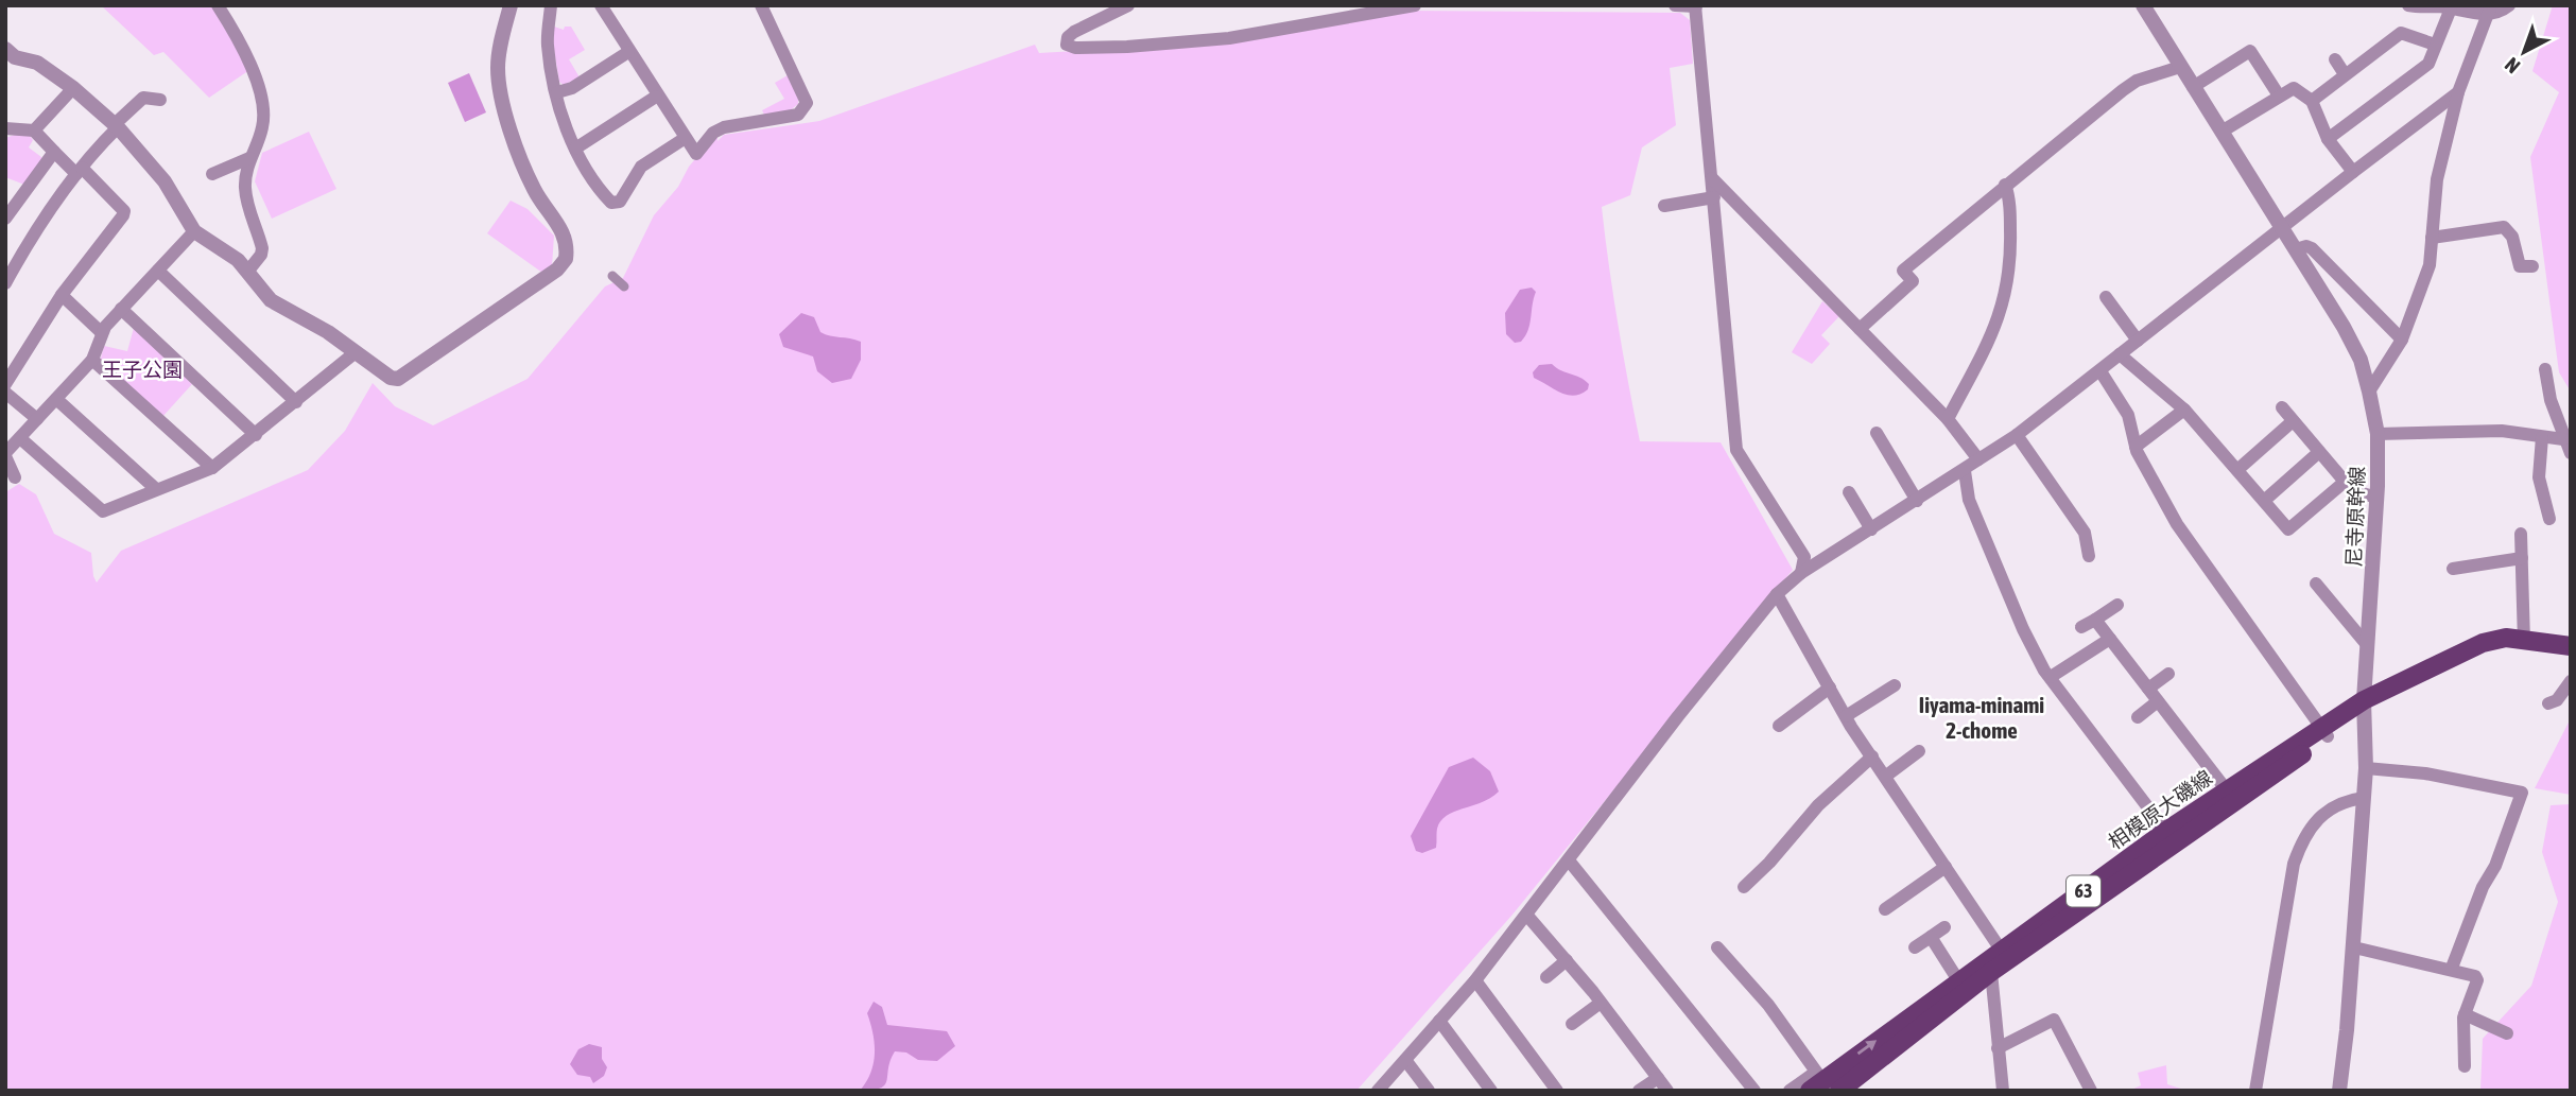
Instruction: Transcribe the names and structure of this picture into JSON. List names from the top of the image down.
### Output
{
  "streets": {
    "main road": ["相模原大磯線", "63"],
    "street": ["尼寺原幹線"]
  },
  "crossings": [
    ["尼寺原幹線", "相模原大磯線"]
  ],
  "districts": ["Iiyama-minami 2-chome"],
  "parks": ["王子公園"],
  "north": "bottom left"
}
